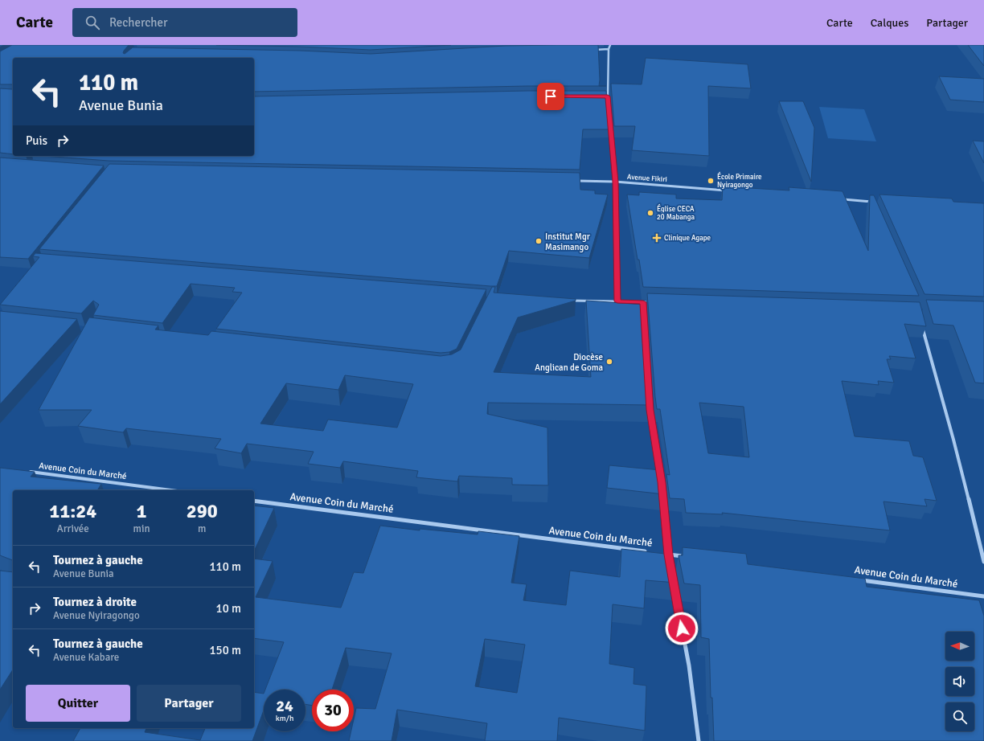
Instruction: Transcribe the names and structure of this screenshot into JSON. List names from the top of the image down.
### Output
{
  "streets": {
    "street": ["Avenue Fikiri", "Avenue Coin du Marché"]
  },
  "places": {
    "other": [
      "École Primaire Nyiragongo",
      "Église CECA 20 Mabanga",
      "Institut Mgr Masimango",
      "Diocèse Anglican de Goma"
    ],
    "health": ["Clinique Agape"]
  },
  "north": "left",
  "page": {
    "header": "Carte",
    "search": "Rechercher",
    "nav": ["Carte", "Calques", "Partager"],
    "turn": ["110 m", "Avenue Bunia"],
    "then": "Puis",
    "eta": [
      "11:24",
      "Arrivée",
      "1",
      "min",
      "290",
      "m"
    ],
    "list": [
      {
        "name": "Tournez à gauche",
        "note": "Avenue Bunia",
        "value": "110 m"
      },
      {
        "name": "Tournez à droite",
        "note": "Avenue Nyiragongo",
        "value": "10 m"
      },
      {
        "name": "Tournez à gauche",
        "note": "Avenue Kabare",
        "value": "150 m"
      }
    ],
    "buttons": ["Quitter", "Partager"],
    "speed": "24 km/h",
    "limit": "30"
  }
}
